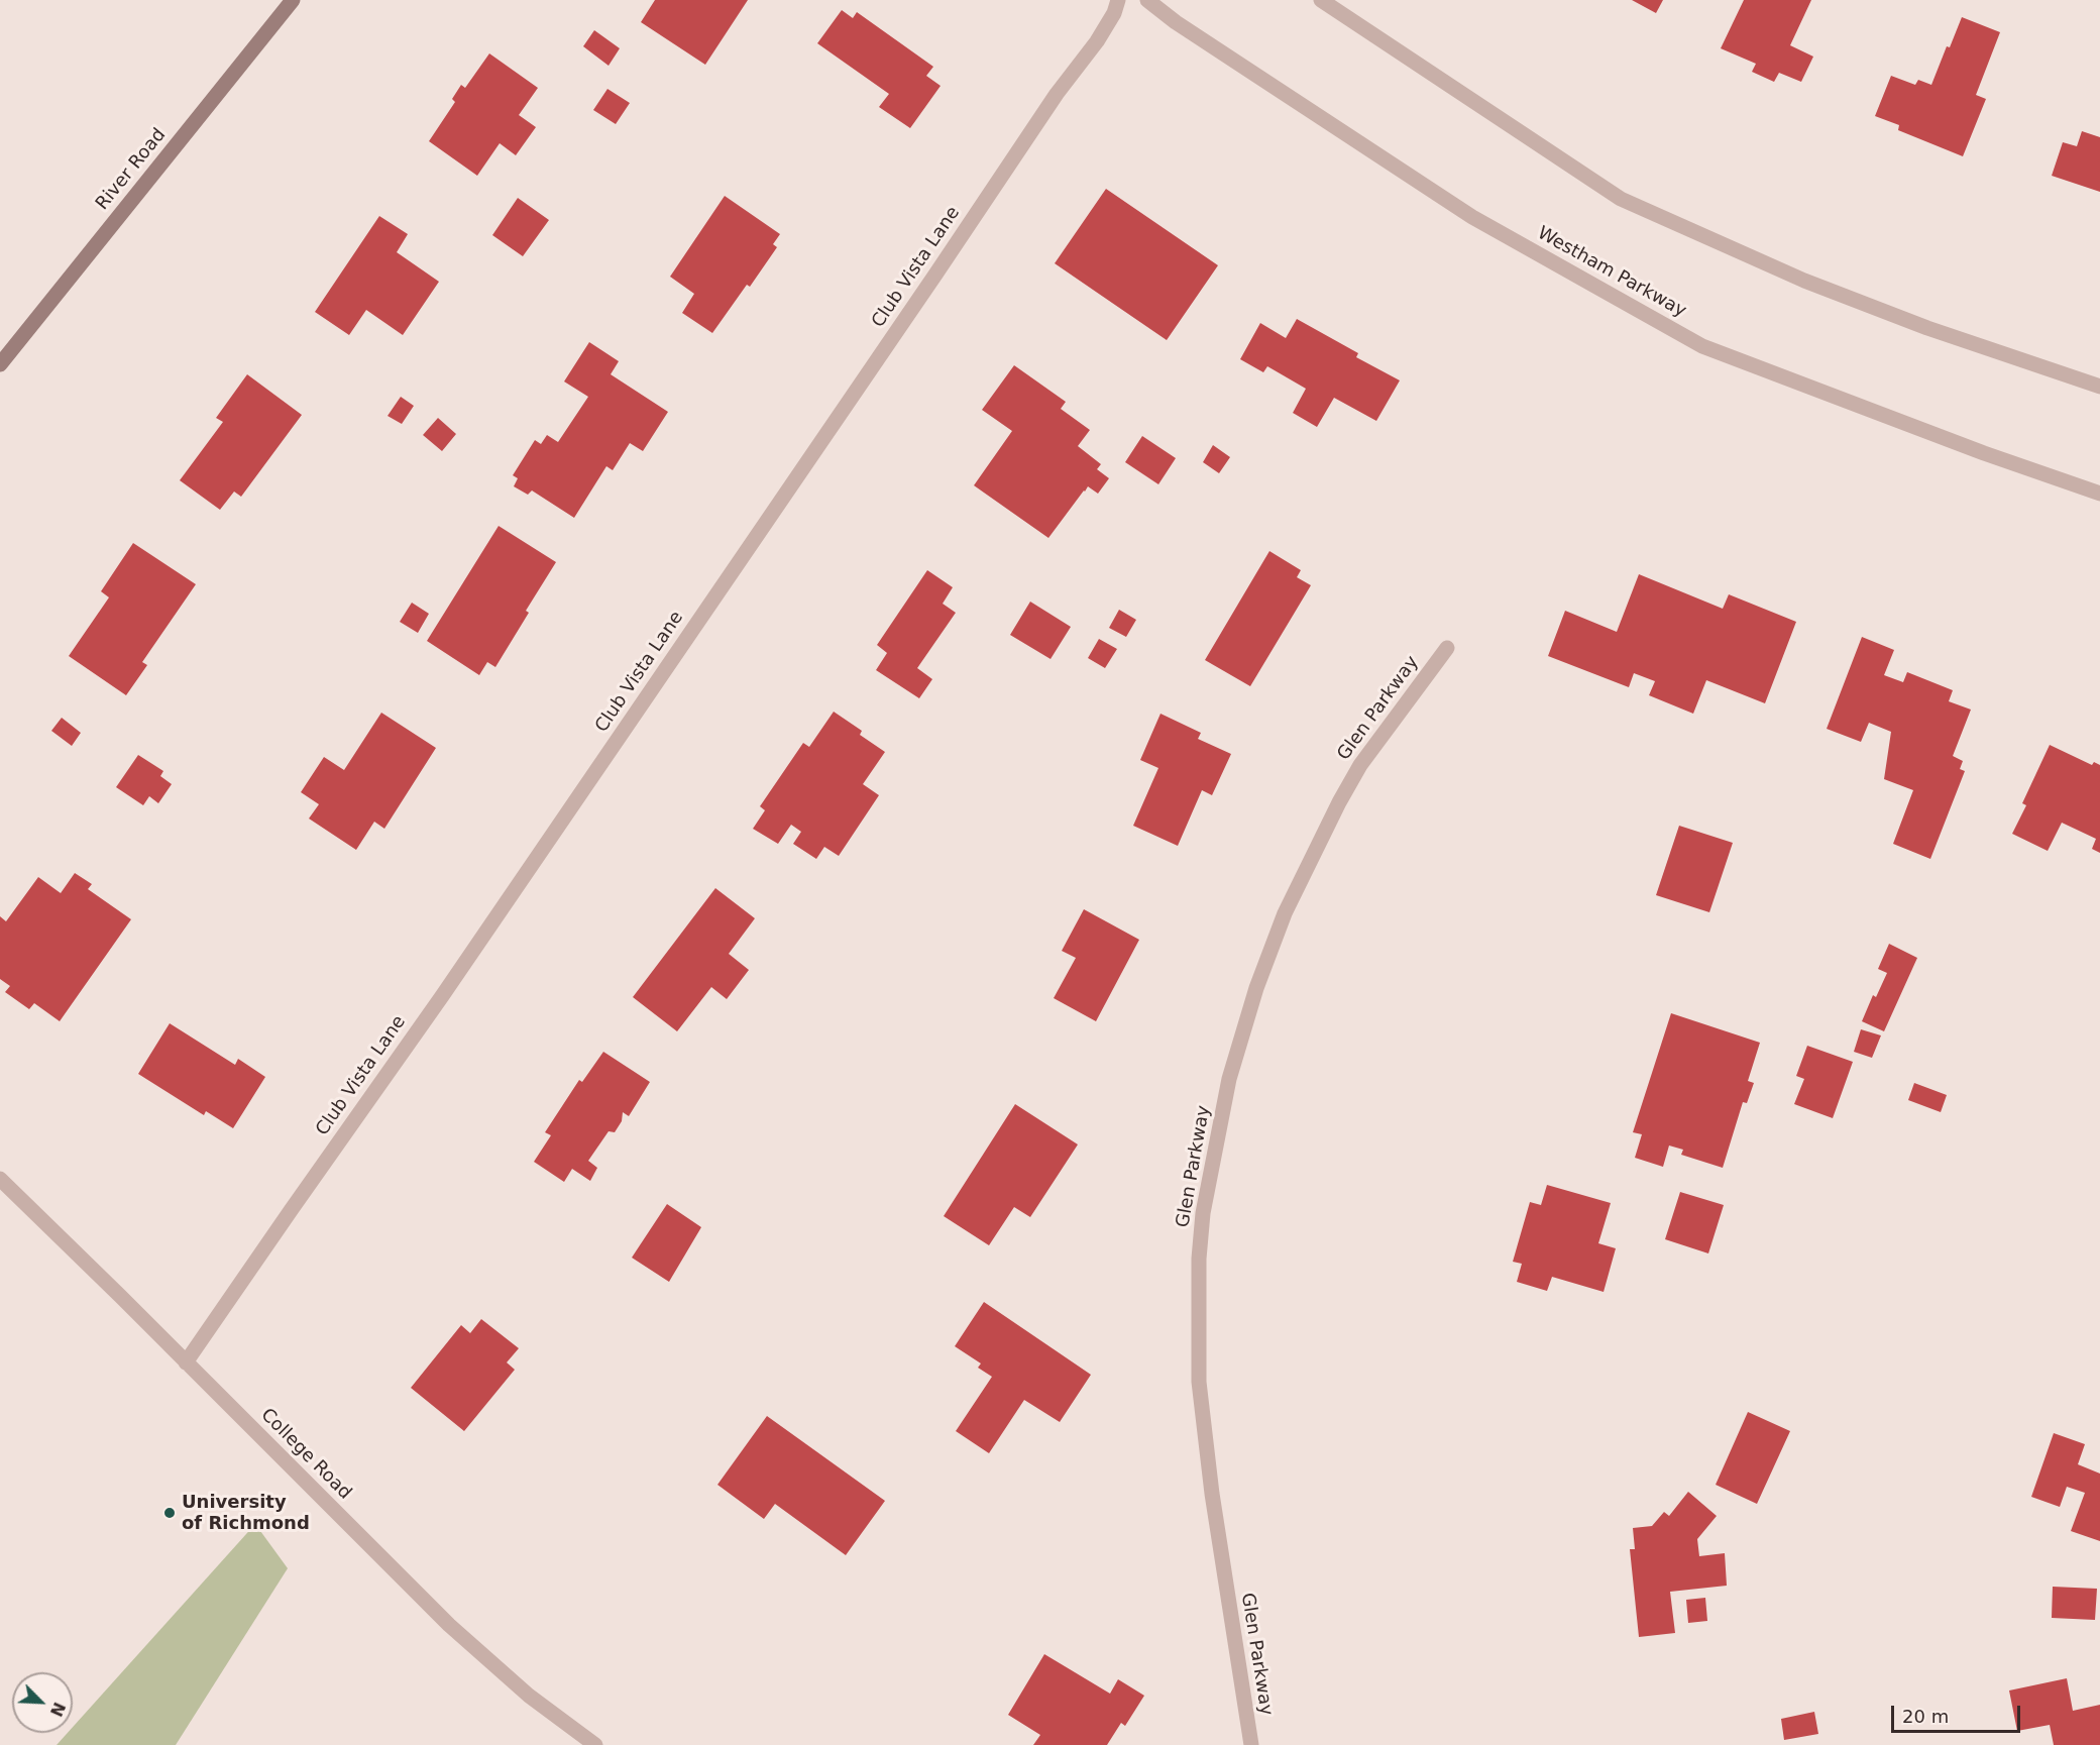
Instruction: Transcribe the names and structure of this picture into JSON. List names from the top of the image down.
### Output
{
  "streets": {
    "main road": ["River Road"],
    "street": [
      "Club Vista Lane",
      "Westham Parkway",
      "Glen Parkway",
      "College Road"
    ]
  },
  "crossings": [
    ["Club Vista Lane", "College Road"]
  ],
  "places": ["University of Richmond"],
  "scale_bar": "20 m",
  "north": "bottom right"
}
